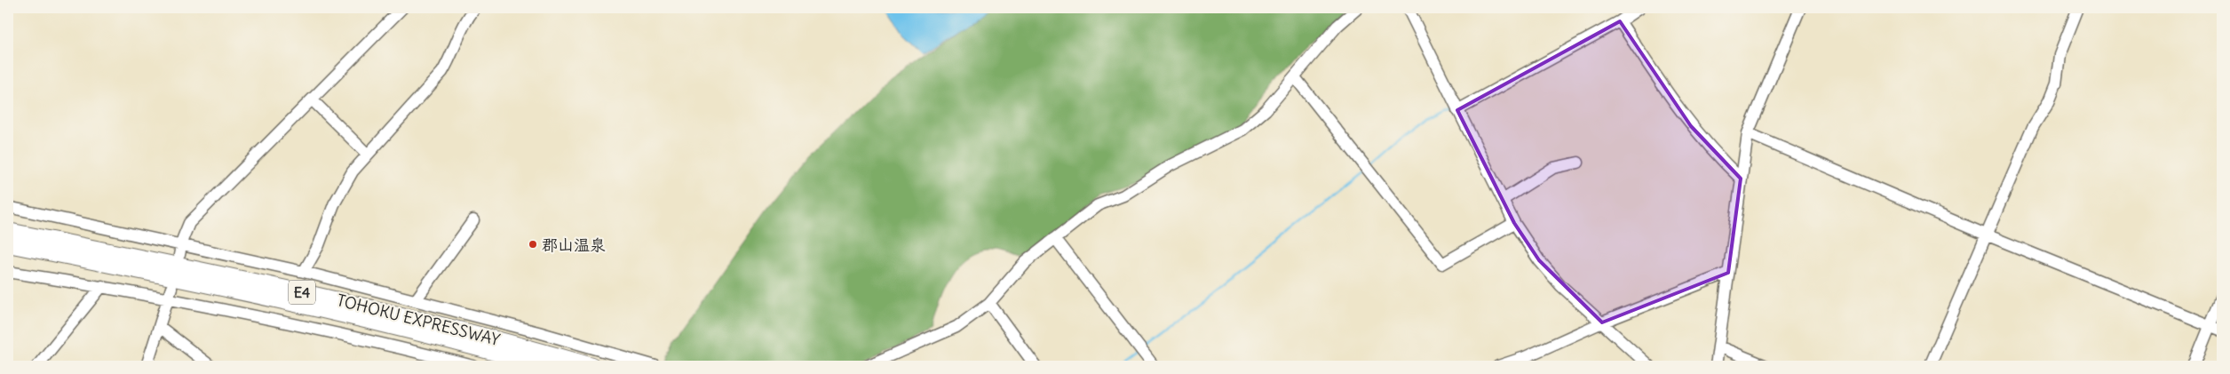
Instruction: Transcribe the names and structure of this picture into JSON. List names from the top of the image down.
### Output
{
  "streets": {
    "highway": ["E4", "TOHOKU EXPRESSWAY"]
  },
  "places": ["郡山温泉"]
}
